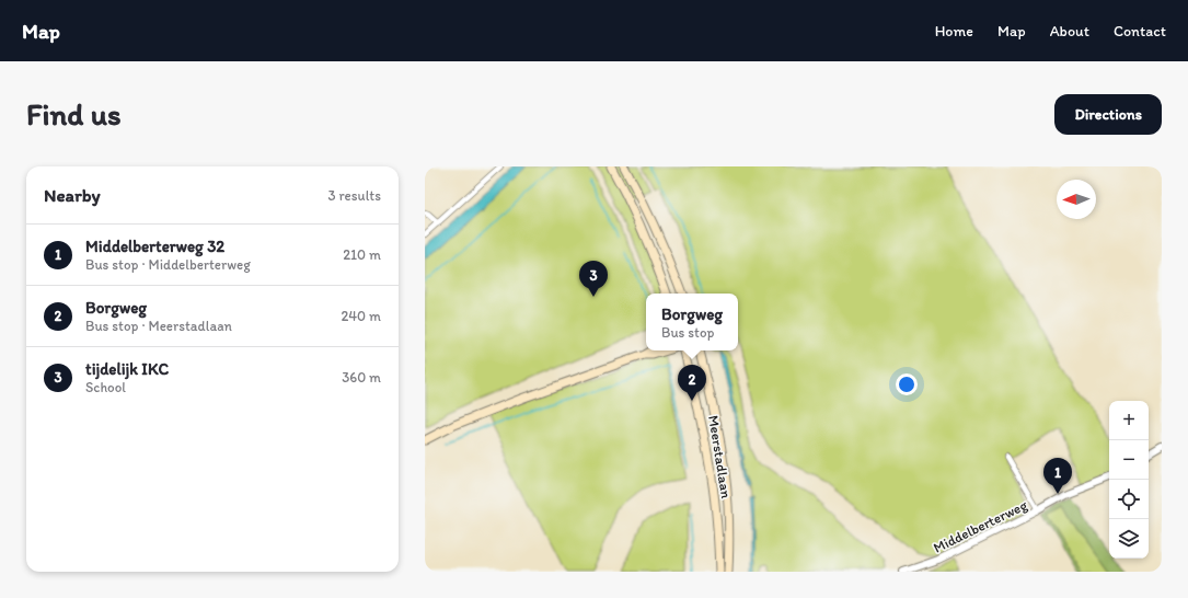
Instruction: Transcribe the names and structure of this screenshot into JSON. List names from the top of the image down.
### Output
{
  "streets": {
    "main road": ["Meerstadlaan"],
    "street": ["Middelberterweg"]
  },
  "north": "left",
  "page": {
    "header": "Map",
    "nav": [
      "Home",
      "Map",
      "About",
      "Contact"
    ],
    "buttons": "Directions",
    "title": "Find us",
    "heading": ["Nearby", "3 results"],
    "list": [
      {
        "mark": "1",
        "name": "Middelberterweg 32",
        "note": "Bus stop · Middelberterweg",
        "value": "210 m"
      },
      {
        "mark": "2",
        "name": "Borgweg",
        "note": "Bus stop · Meerstadlaan",
        "value": "240 m"
      },
      {
        "mark": "3",
        "name": "tijdelijk IKC",
        "note": "School",
        "value": "360 m"
      }
    ],
    "pins": ["3", "2", "1"],
    "popup": ["Borgweg", "Bus stop"],
    "map_buttons": ["+", "−"]
  }
}
